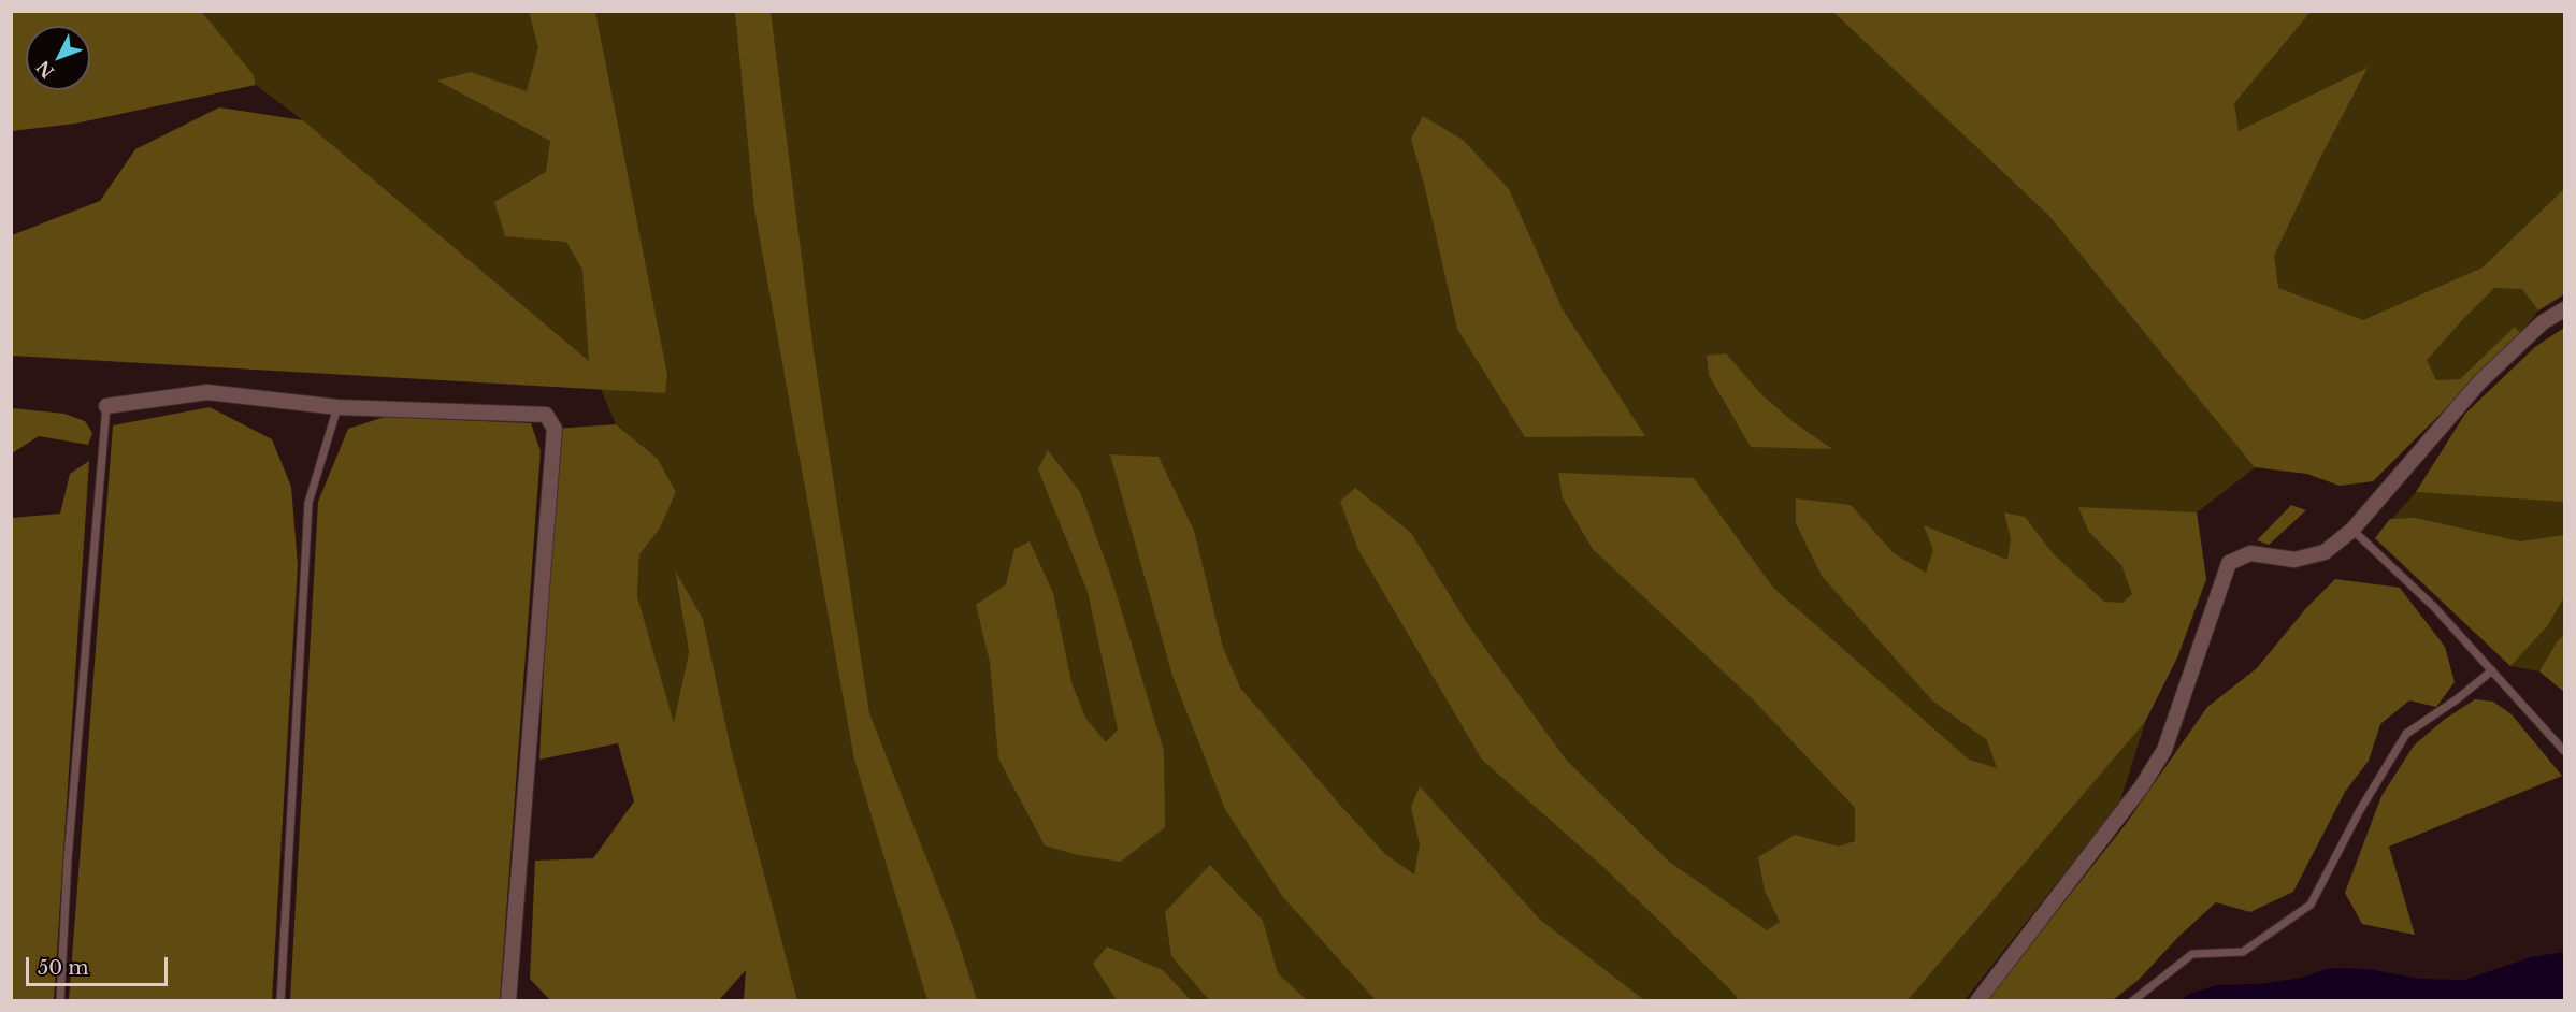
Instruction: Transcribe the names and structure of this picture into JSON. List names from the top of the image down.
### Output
{
  "scale_bar": "50 m",
  "north": "bottom left"
}
